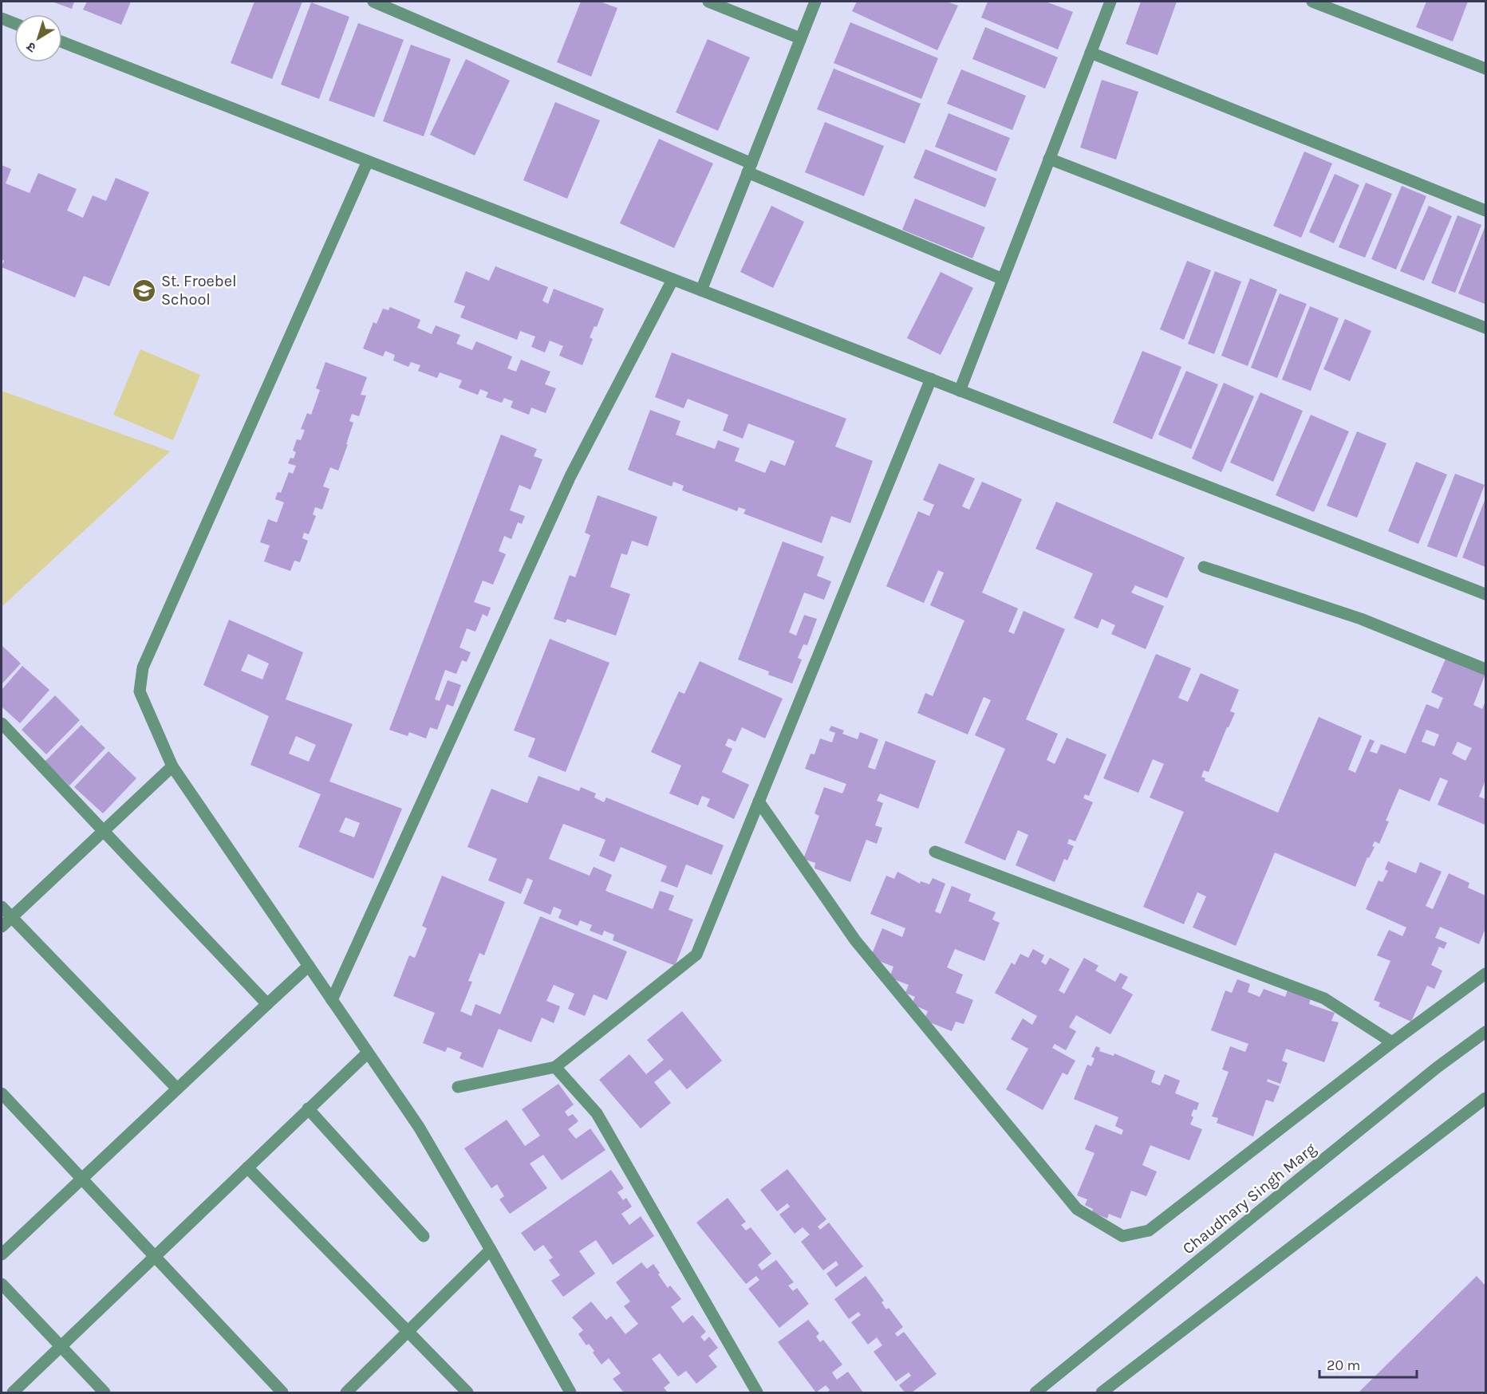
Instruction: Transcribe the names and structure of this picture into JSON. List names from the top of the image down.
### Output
{
  "streets": {
    "street": ["Chaudhary Singh Marg"]
  },
  "places": {
    "school or university": ["St. Froebel School"]
  },
  "scale_bar": "20 m",
  "north": "bottom left"
}
